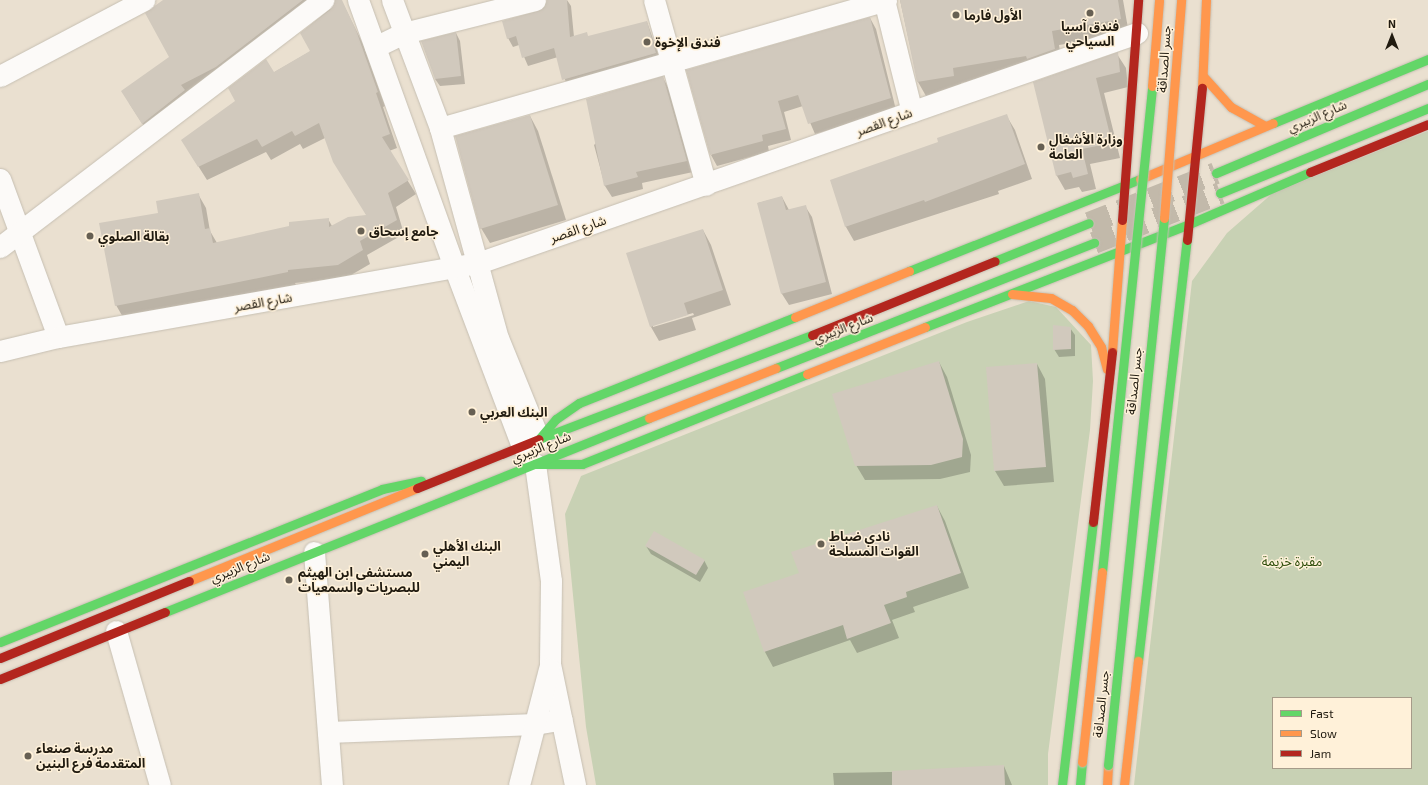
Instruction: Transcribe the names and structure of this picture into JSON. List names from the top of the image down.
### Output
{
  "streets": {
    "main road": ["جسر الصداقة", "شارع الزبيري"],
    "street": ["شارع القصر"]
  },
  "parks": ["مقبرة خزيمة"],
  "places": [
    "فندق آسيا السياحي",
    "الأول فارما",
    "فندق الإخوة",
    "وزارة الأشغال العامة",
    "جامع إسحاق",
    "بقالة الصلوي",
    "البنك العربي",
    "نادي ضباط القوات المسلحة",
    "البنك الأهلي اليمني",
    "مستشفى ابن الهيثم للبصريات والسمعيات",
    "مدرسة صنعاء المتقدمة فرع البنين"
  ],
  "legend": ["Fast", "Slow", "Jam"],
  "north": "top"
}
